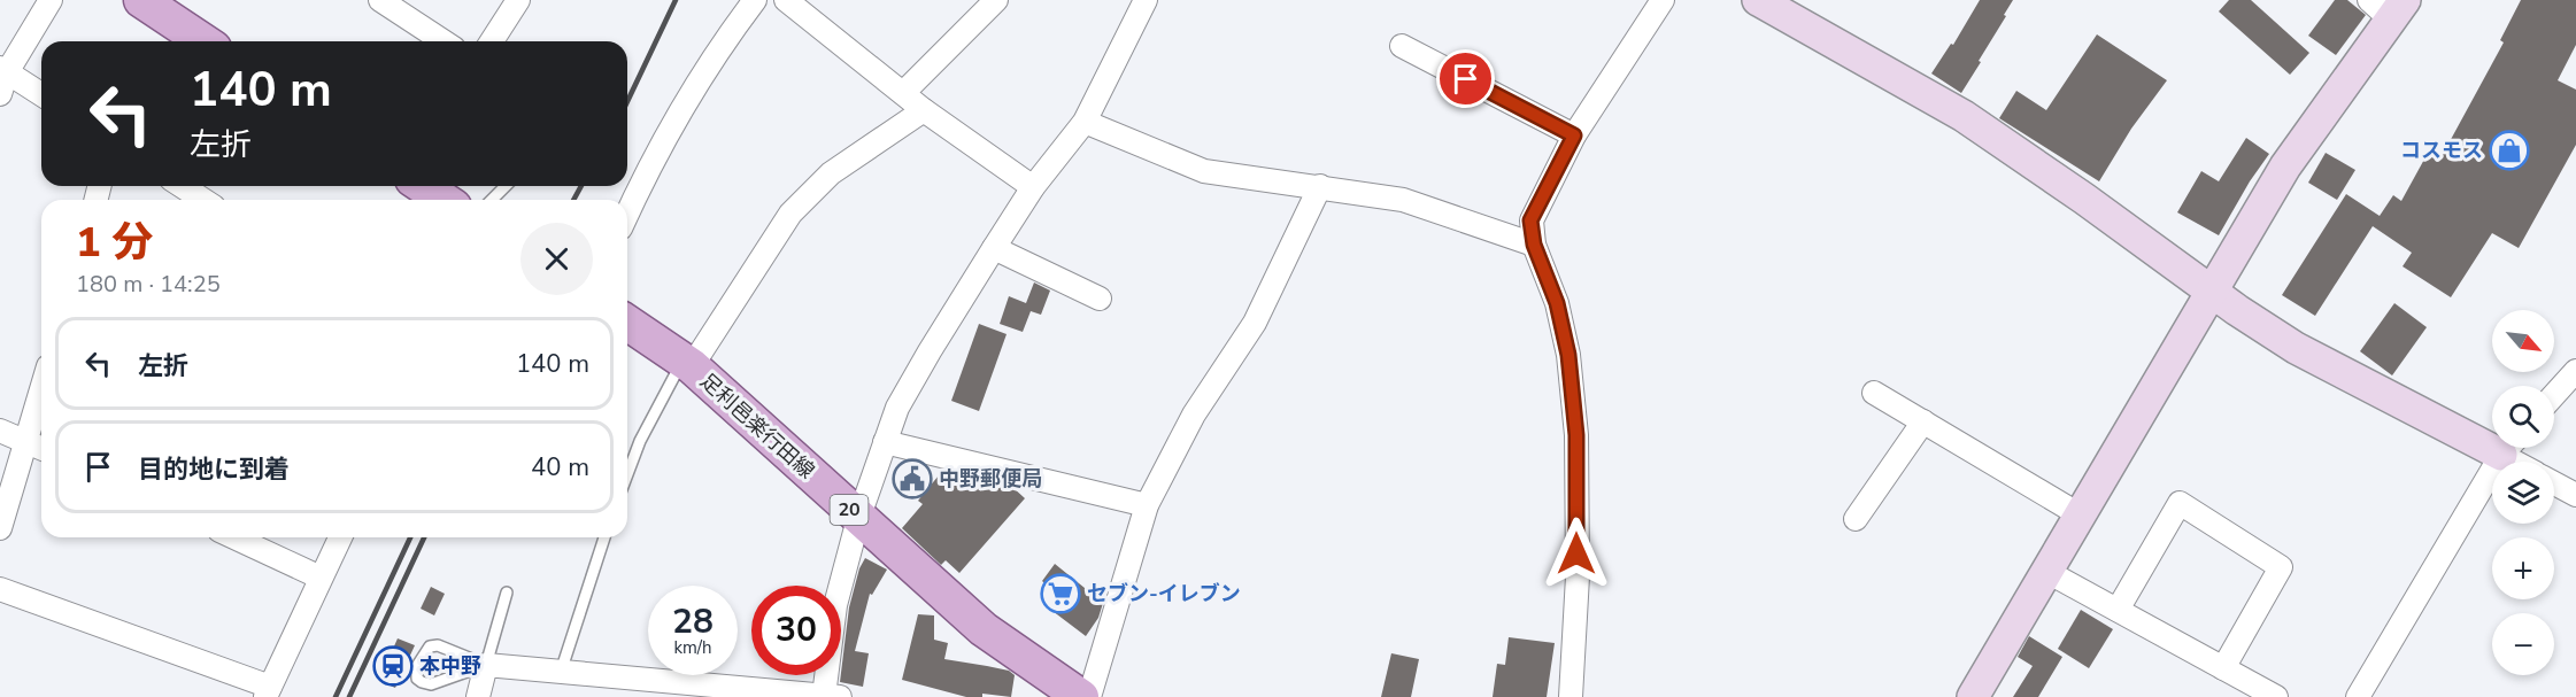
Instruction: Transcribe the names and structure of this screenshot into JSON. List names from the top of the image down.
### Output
{
  "streets": {
    "main road": ["足利邑楽行田線", "20"]
  },
  "places": {
    "shop": ["コスモス"],
    "public building": ["中野郵便局"],
    "supermarket": ["セブン-イレブン"],
    "station": ["本中野"]
  },
  "north": "bottom right",
  "page": {
    "turn": ["140 m", "左折"],
    "heading": ["1 分", "180 m · 14:25"],
    "map_buttons": ["+", "−"],
    "list": [
      {
        "name": "左折",
        "value": "140 m"
      },
      {
        "name": "目的地に到着",
        "value": "40 m"
      }
    ],
    "speed": "28 km/h",
    "limit": "30"
  }
}
